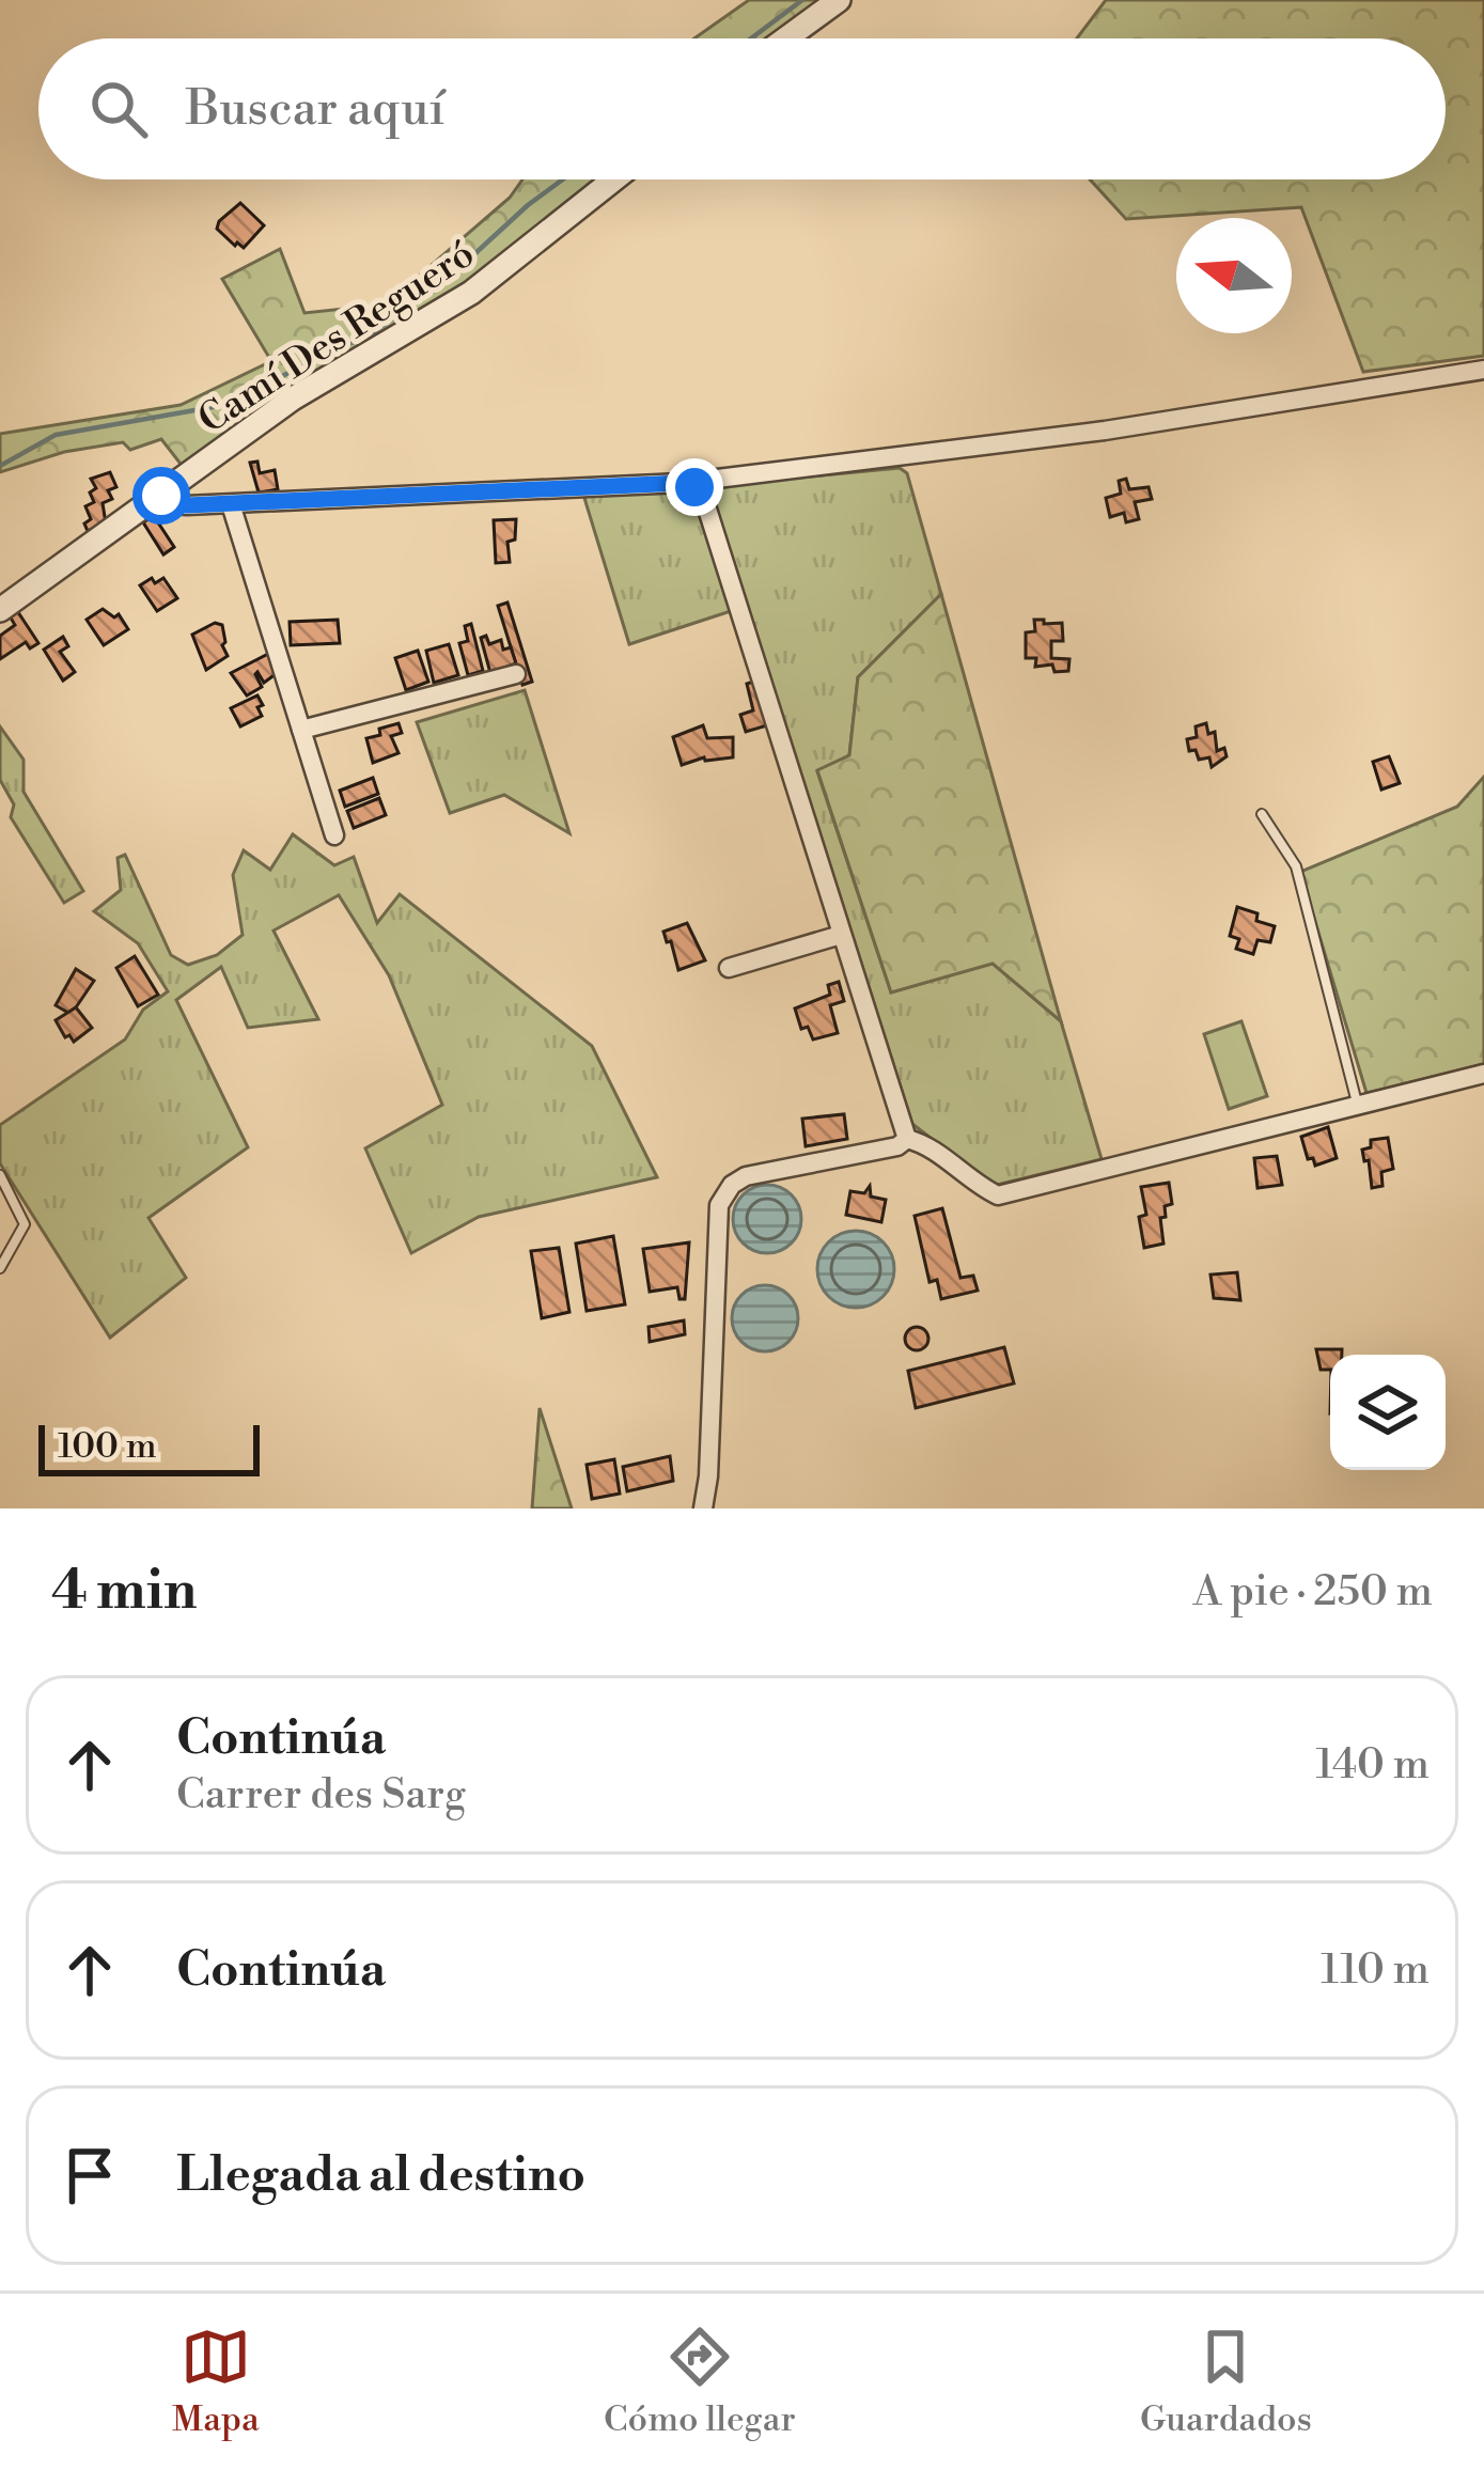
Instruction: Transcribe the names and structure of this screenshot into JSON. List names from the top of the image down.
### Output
{
  "streets": {
    "street": ["Camí Des Regueró"]
  },
  "scale_bar": "100 m",
  "north": "left",
  "page": {
    "search": "Buscar aquí",
    "scale": "100 m",
    "heading": ["4 min", "A pie · 250 m"],
    "list": [
      ["Continúa", "Carrer des Sarg", "140 m"],
      ["Continúa", "110 m"],
      "Llegada al destino"
    ],
    "nav": ["Mapa", "Cómo llegar", "Guardados"]
  }
}
